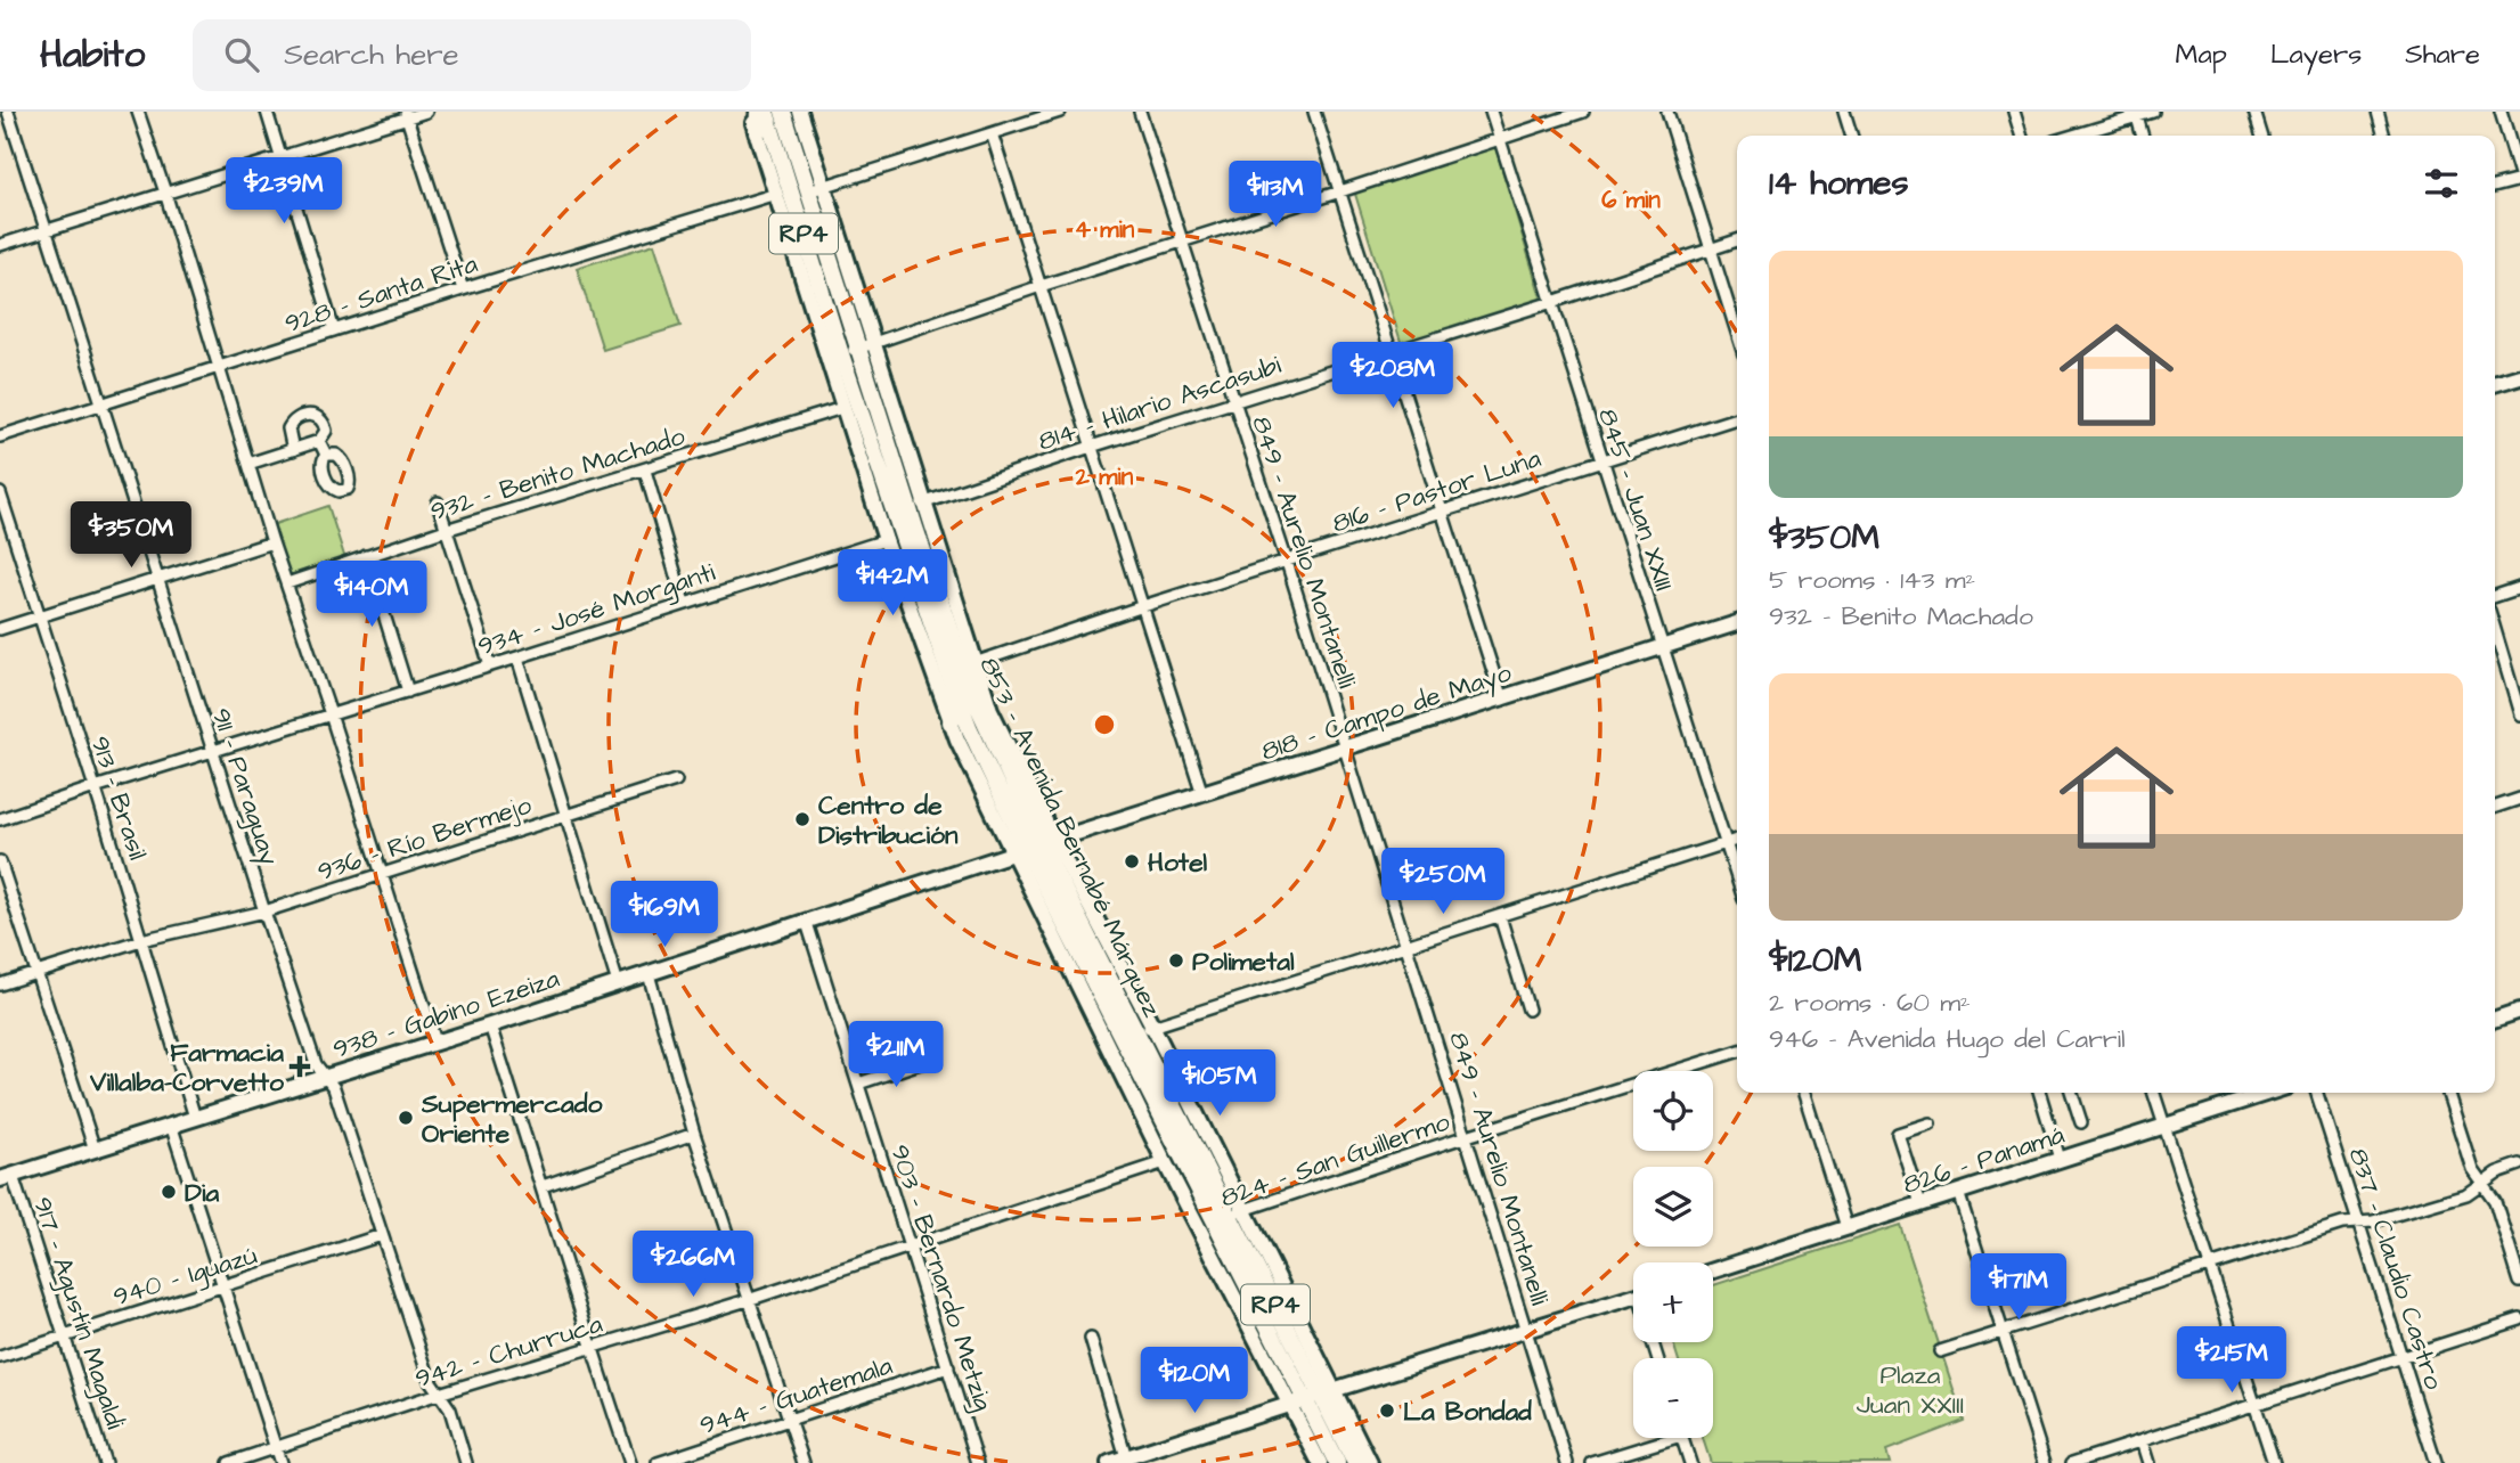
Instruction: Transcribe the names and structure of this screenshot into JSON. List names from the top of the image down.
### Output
{
  "streets": {
    "main road": ["RP4", "853 - Avenida Bernabé Márquez"],
    "street": [
      "928 - Santa Rita",
      "814 - Hilario Ascasubi",
      "932 - Benito Machado",
      "816 - Pastor Luna",
      "845 - Juan XXIII",
      "849 - Aurelio Montanelli",
      "934 - José Morganti",
      "818 - Campo de Mayo",
      "911 - Paraguay",
      "913 - Brasil",
      "936 - Río Bermejo",
      "938 - Gabino Ezeiza",
      "824 - San Guillermo",
      "826 - Panamá",
      "837 - Claudio Castro",
      "940 - Iguazú",
      "903 - Bernardo Metzig",
      "917 - Agustín Magaldi",
      "942 - Churruca",
      "944 - Guatemala"
    ]
  },
  "crossings": [
    ["928 - Santa Rita", "911 - Paraguay"],
    ["928 - Santa Rita", "853 - Avenida Bernabé Márquez"],
    ["814 - Hilario Ascasubi", "845 - Juan XXIII"],
    ["814 - Hilario Ascasubi", "849 - Aurelio Montanelli"],
    ["814 - Hilario Ascasubi", "853 - Avenida Bernabé Márquez"],
    ["932 - Benito Machado", "853 - Avenida Bernabé Márquez"],
    ["816 - Pastor Luna", "845 - Juan XXIII"],
    ["816 - Pastor Luna", "849 - Aurelio Montanelli"],
    ["816 - Pastor Luna", "853 - Avenida Bernabé Márquez"],
    ["845 - Juan XXIII", "818 - Campo de Mayo"],
    ["849 - Aurelio Montanelli", "818 - Campo de Mayo"],
    ["849 - Aurelio Montanelli", "824 - San Guillermo"],
    ["934 - José Morganti", "911 - Paraguay"],
    ["934 - José Morganti", "913 - Brasil"],
    ["934 - José Morganti", "853 - Avenida Bernabé Márquez"],
    ["818 - Campo de Mayo", "853 - Avenida Bernabé Márquez"],
    ["818 - Campo de Mayo", "938 - Gabino Ezeiza"],
    ["911 - Paraguay", "936 - Río Bermejo"],
    ["911 - Paraguay", "938 - Gabino Ezeiza"],
    ["911 - Paraguay", "940 - Iguazú"],
    ["911 - Paraguay", "942 - Churruca"],
    ["913 - Brasil", "936 - Río Bermejo"],
    ["913 - Brasil", "938 - Gabino Ezeiza"],
    ["853 - Avenida Bernabé Márquez", "938 - Gabino Ezeiza"],
    ["853 - Avenida Bernabé Márquez", "824 - San Guillermo"],
    ["853 - Avenida Bernabé Márquez", "942 - Churruca"],
    ["938 - Gabino Ezeiza", "903 - Bernardo Metzig"],
    ["938 - Gabino Ezeiza", "917 - Agustín Magaldi"],
    ["940 - Iguazú", "917 - Agustín Magaldi"],
    ["903 - Bernardo Metzig", "942 - Churruca"],
    ["903 - Bernardo Metzig", "944 - Guatemala"]
  ],
  "parks": ["Plaza Juan XXIII"],
  "places": {
    "other": [
      "Centro de Distribución",
      "Hotel",
      "Polimetal",
      "Supermercado Oriente",
      "Dia",
      "La Bondad"
    ],
    "health": ["Farmacia Villalba-Corvetto"]
  },
  "page": {
    "header": "Habito",
    "search": "Search here",
    "nav": ["Map", "Layers", "Share"],
    "heading": "14 homes",
    "price": [
      "$239M",
      "$113M",
      "$208M",
      "$350M",
      "$142M",
      "$140M",
      "$250M",
      "$169M",
      "$211M",
      "$105M",
      "$266M",
      "$171M",
      "$215M",
      "$120M"
    ],
    "list": [
      {
        "name": "$350M",
        "note": "5 rooms · 143 m² · 932 - Benito Machado"
      },
      {
        "name": "$120M",
        "note": "2 rooms · 60 m² · 946 - Avenida Hugo del Carril"
      }
    ],
    "map_buttons": ["+", "−"]
  },
  "rings": ["6 min", "4 min", "2 min"]
}
